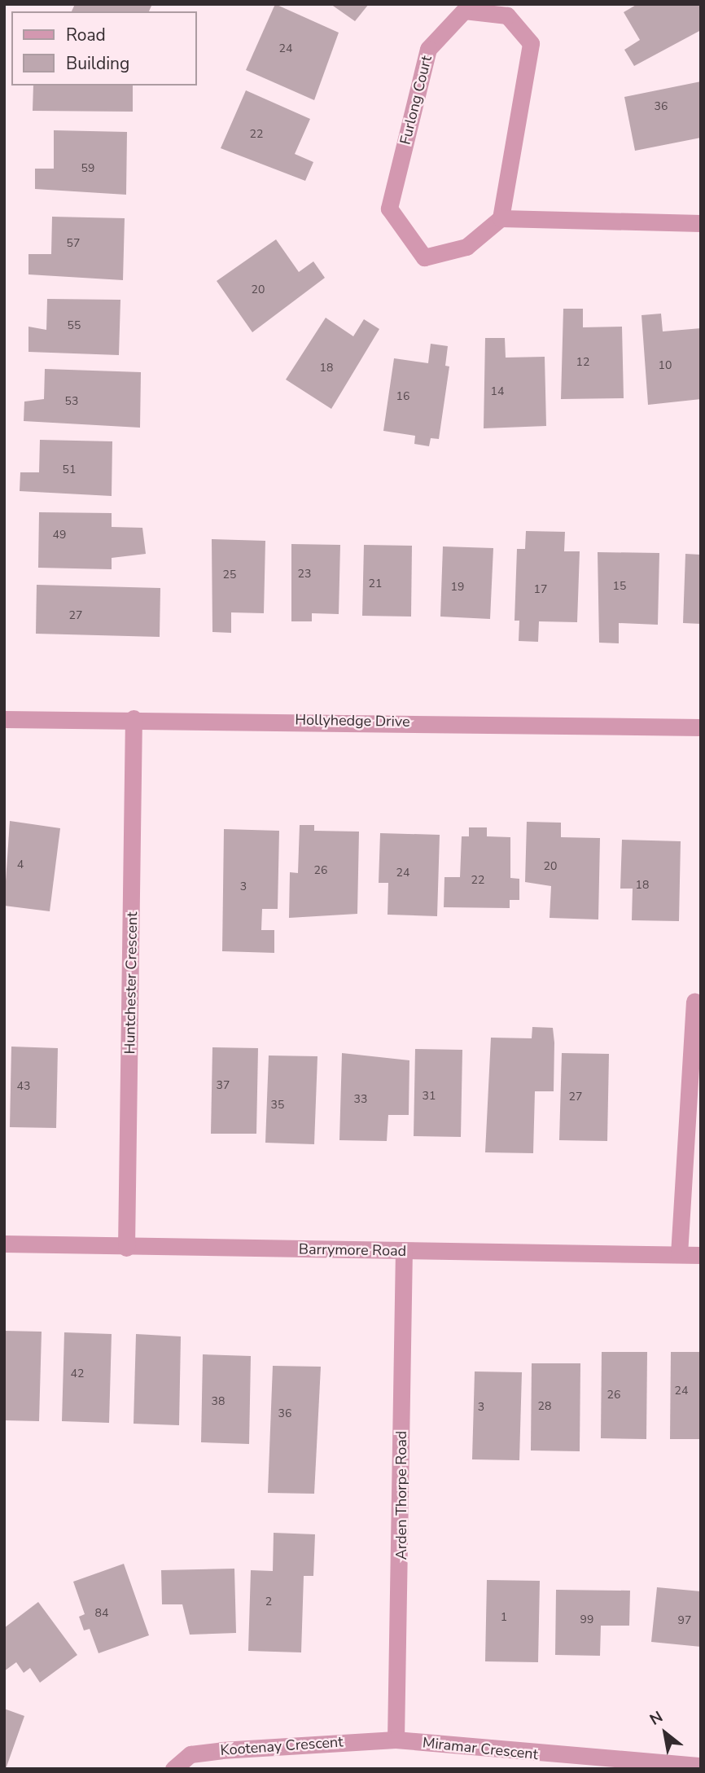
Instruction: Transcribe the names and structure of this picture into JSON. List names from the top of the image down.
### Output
{
  "streets": {
    "street": [
      "Furlong Court",
      "Hollyhedge Drive",
      "Huntchester Crescent",
      "Barrymore Road",
      "Arden Thorpe Road",
      "Kootenay Crescent",
      "Miramar Crescent"
    ]
  },
  "crossings": [
    ["Hollyhedge Drive", "Huntchester Crescent"],
    ["Huntchester Crescent", "Barrymore Road"],
    ["Barrymore Road", "Arden Thorpe Road"],
    ["Arden Thorpe Road", "Kootenay Crescent"],
    ["Arden Thorpe Road", "Miramar Crescent"],
    ["Kootenay Crescent", "Miramar Crescent"]
  ],
  "house_numbers": [
    "24",
    "36",
    "22",
    "59",
    "57",
    "20",
    "55",
    "12",
    "10",
    "18",
    "14",
    "16",
    "53",
    "51",
    "49",
    "23",
    "25",
    "21",
    "15",
    "19",
    "17",
    "27",
    "4",
    "20",
    "26",
    "24",
    "22",
    "18",
    "3",
    "37",
    "43",
    "31",
    "27",
    "33",
    "35",
    "42",
    "24",
    "26",
    "38",
    "28",
    "3",
    "36",
    "2",
    "84",
    "1",
    "99",
    "97"
  ],
  "legend": ["Road", "Building"],
  "north": "top left"
}
